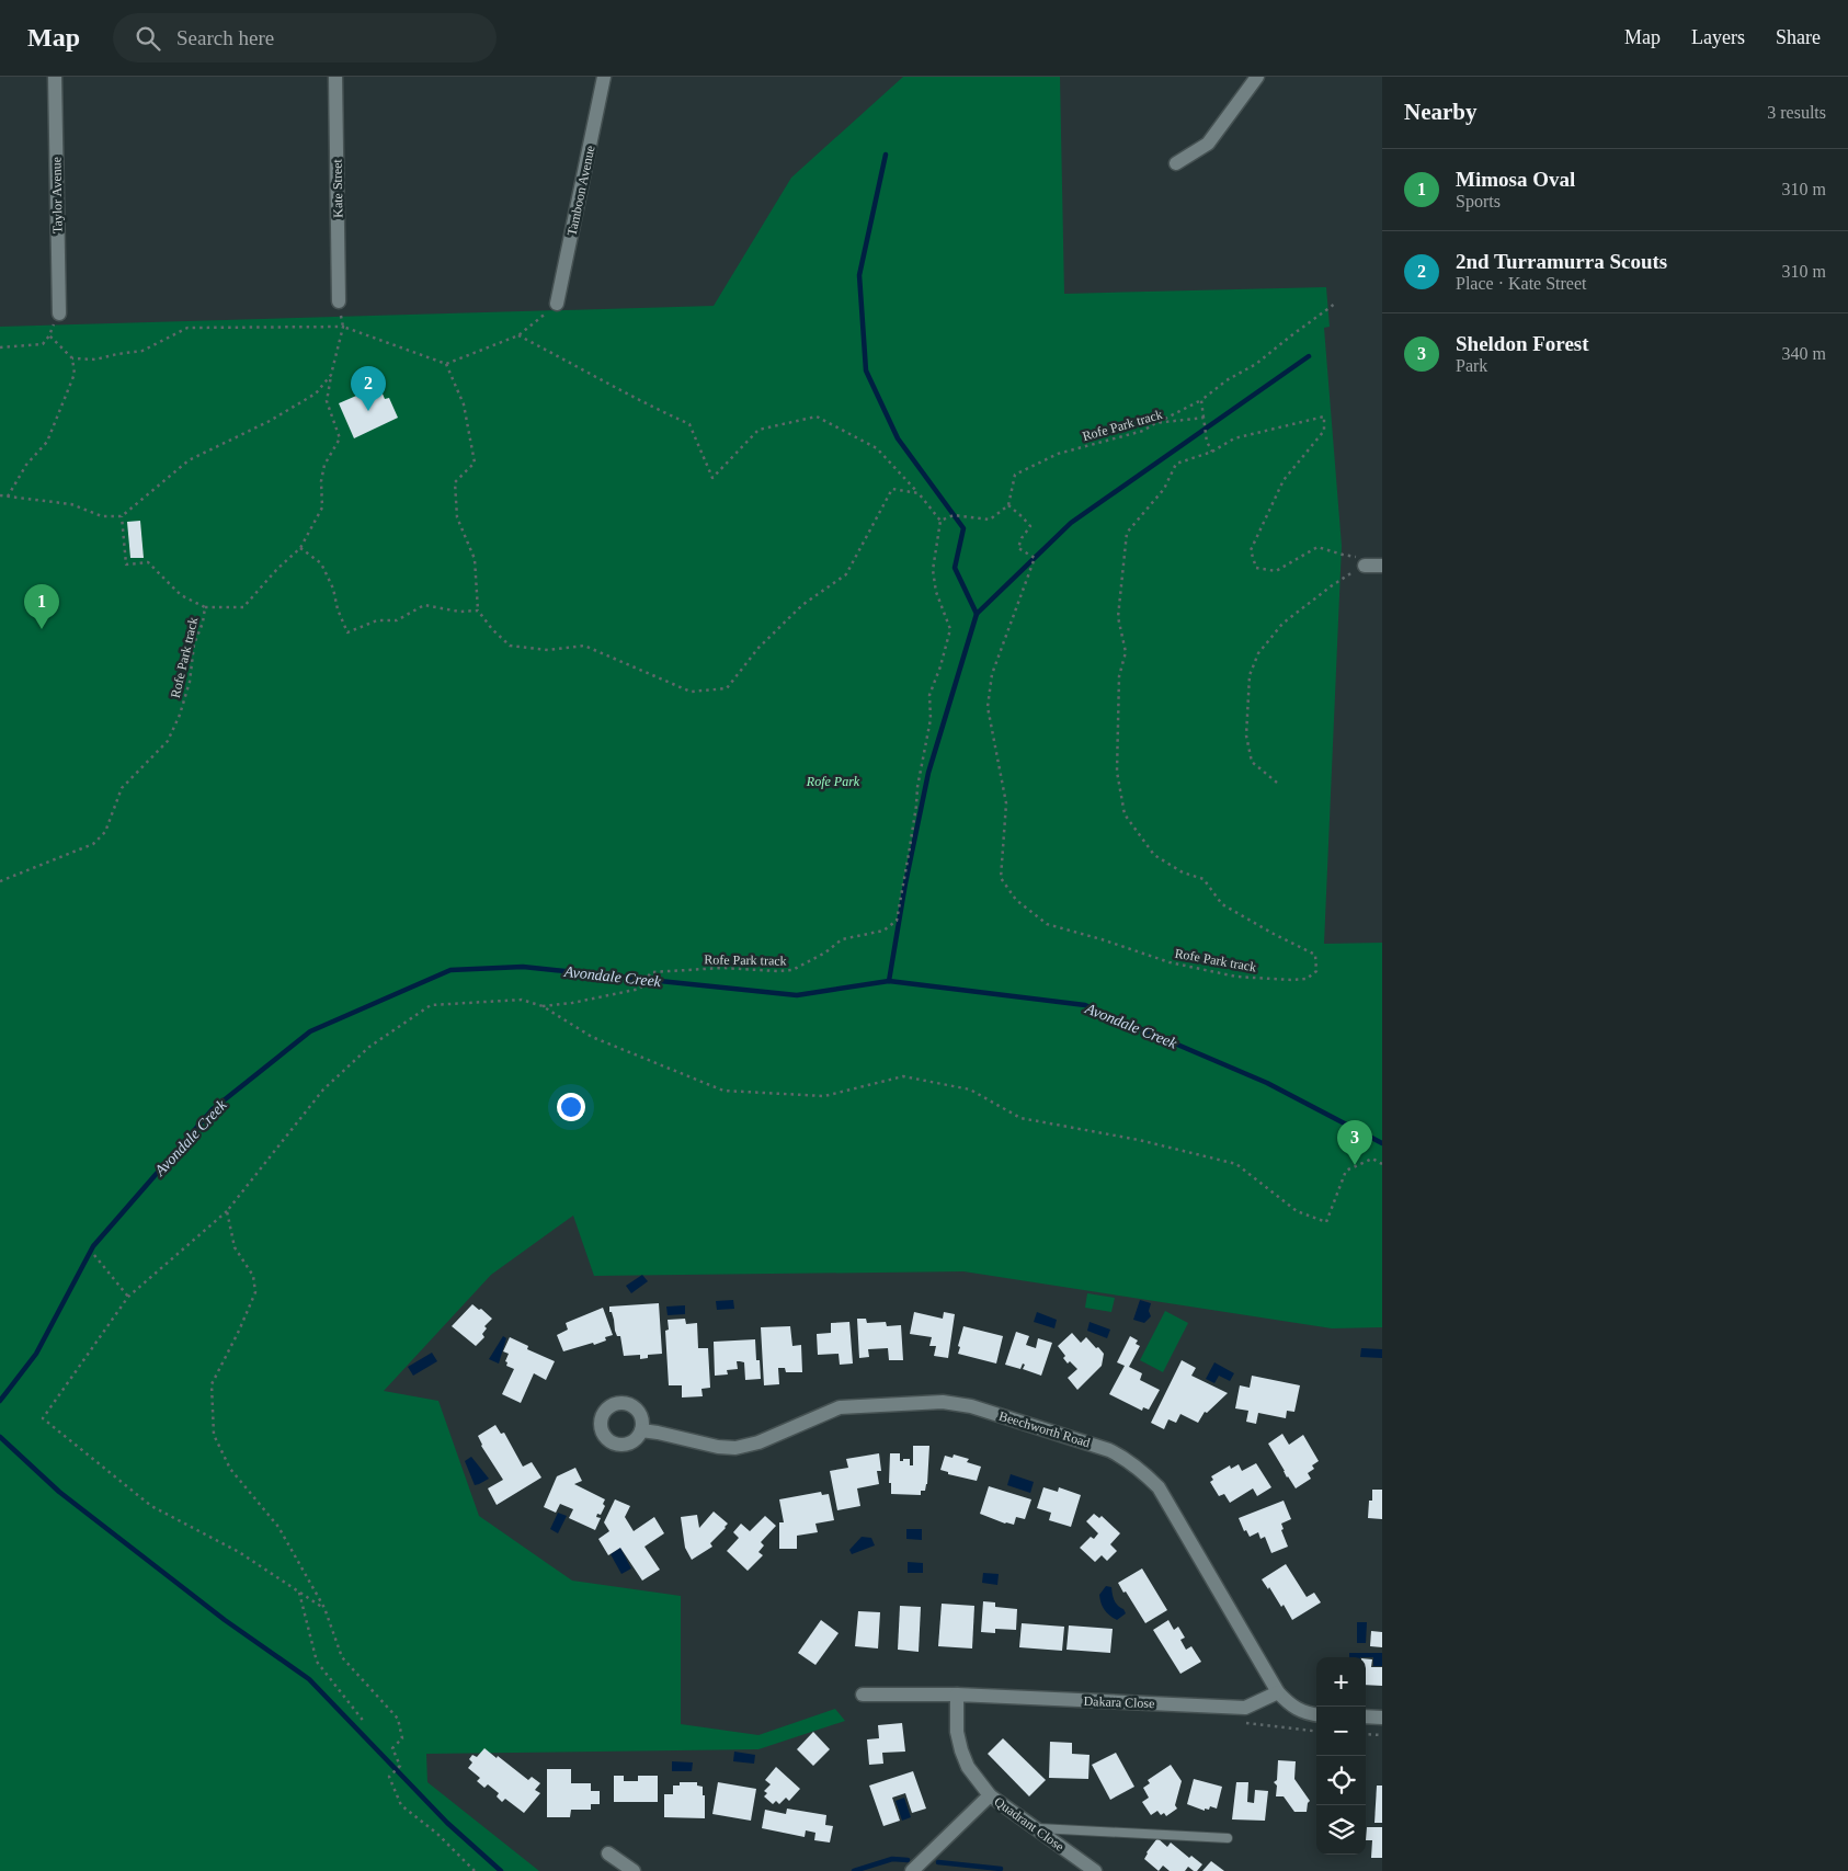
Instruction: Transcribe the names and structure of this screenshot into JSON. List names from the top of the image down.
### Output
{
  "streets": {
    "street": [
      "Kate Street",
      "Tamboon Avenue",
      "Taylor Avenue",
      "Beechworth Road",
      "Dakara Close",
      "Quadrant Close"
    ],
    "path": ["Rofe Park track"]
  },
  "crossings": [
    ["Beechworth Road", "Dakara Close"]
  ],
  "water": ["Avondale Creek"],
  "parks": ["Rofe Park"],
  "page": {
    "header": "Map",
    "search": "Search here",
    "nav": ["Map", "Layers", "Share"],
    "heading": ["Nearby", "3 results"],
    "list": [
      {
        "mark": "1",
        "name": "Mimosa Oval",
        "note": "Sports",
        "value": "310 m"
      },
      {
        "mark": "2",
        "name": "2nd Turramurra Scouts",
        "note": "Place · Kate Street",
        "value": "310 m"
      },
      {
        "mark": "3",
        "name": "Sheldon Forest",
        "note": "Park",
        "value": "340 m"
      }
    ],
    "pins": ["2", "1", "3"],
    "map_buttons": ["+", "−"]
  }
}
